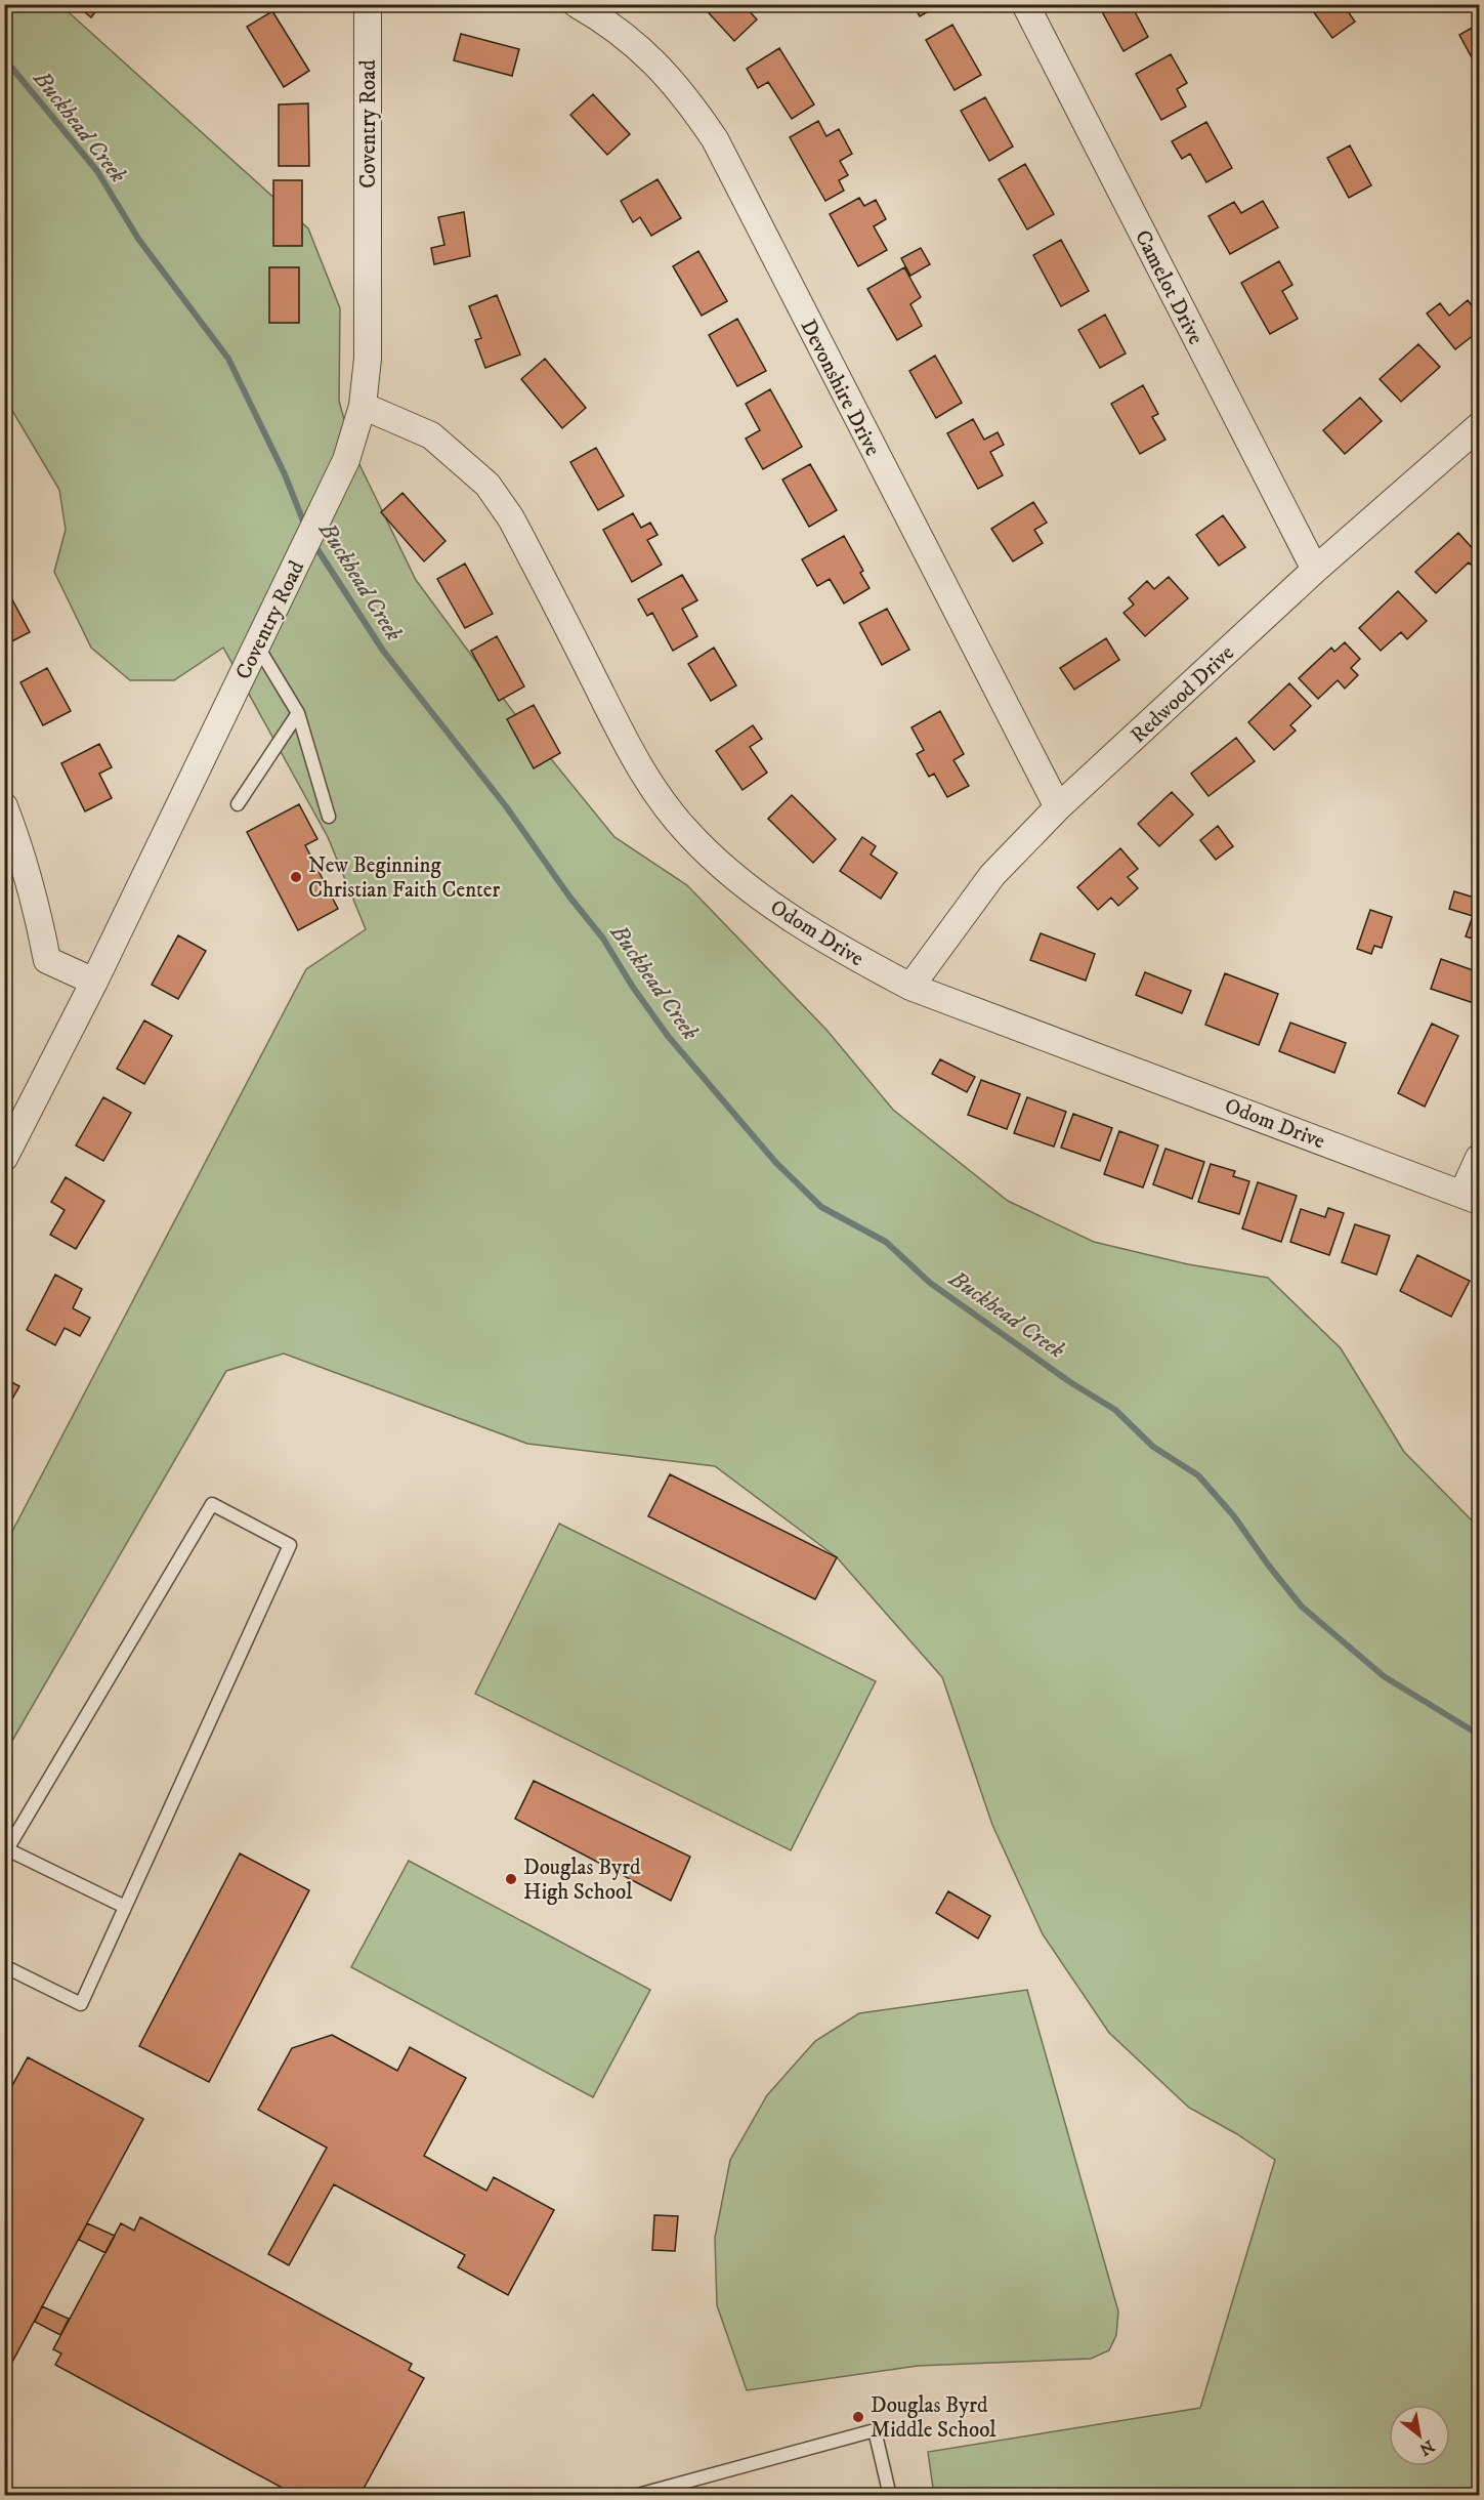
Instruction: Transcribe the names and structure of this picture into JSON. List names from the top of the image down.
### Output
{
  "streets": {
    "street": [
      "Coventry Road",
      "Camelot Drive",
      "Devonshire Drive",
      "Redwood Drive",
      "Odom Drive"
    ]
  },
  "crossings": [
    ["Coventry Road", "Odom Drive"],
    ["Camelot Drive", "Redwood Drive"],
    ["Devonshire Drive", "Redwood Drive"],
    ["Redwood Drive", "Odom Drive"]
  ],
  "water": ["Buckhead Creek"],
  "places": ["New Beginning Christian Faith Center", "Douglas Byrd High School", "Douglas Byrd Middle School"],
  "north": "bottom right"
}
